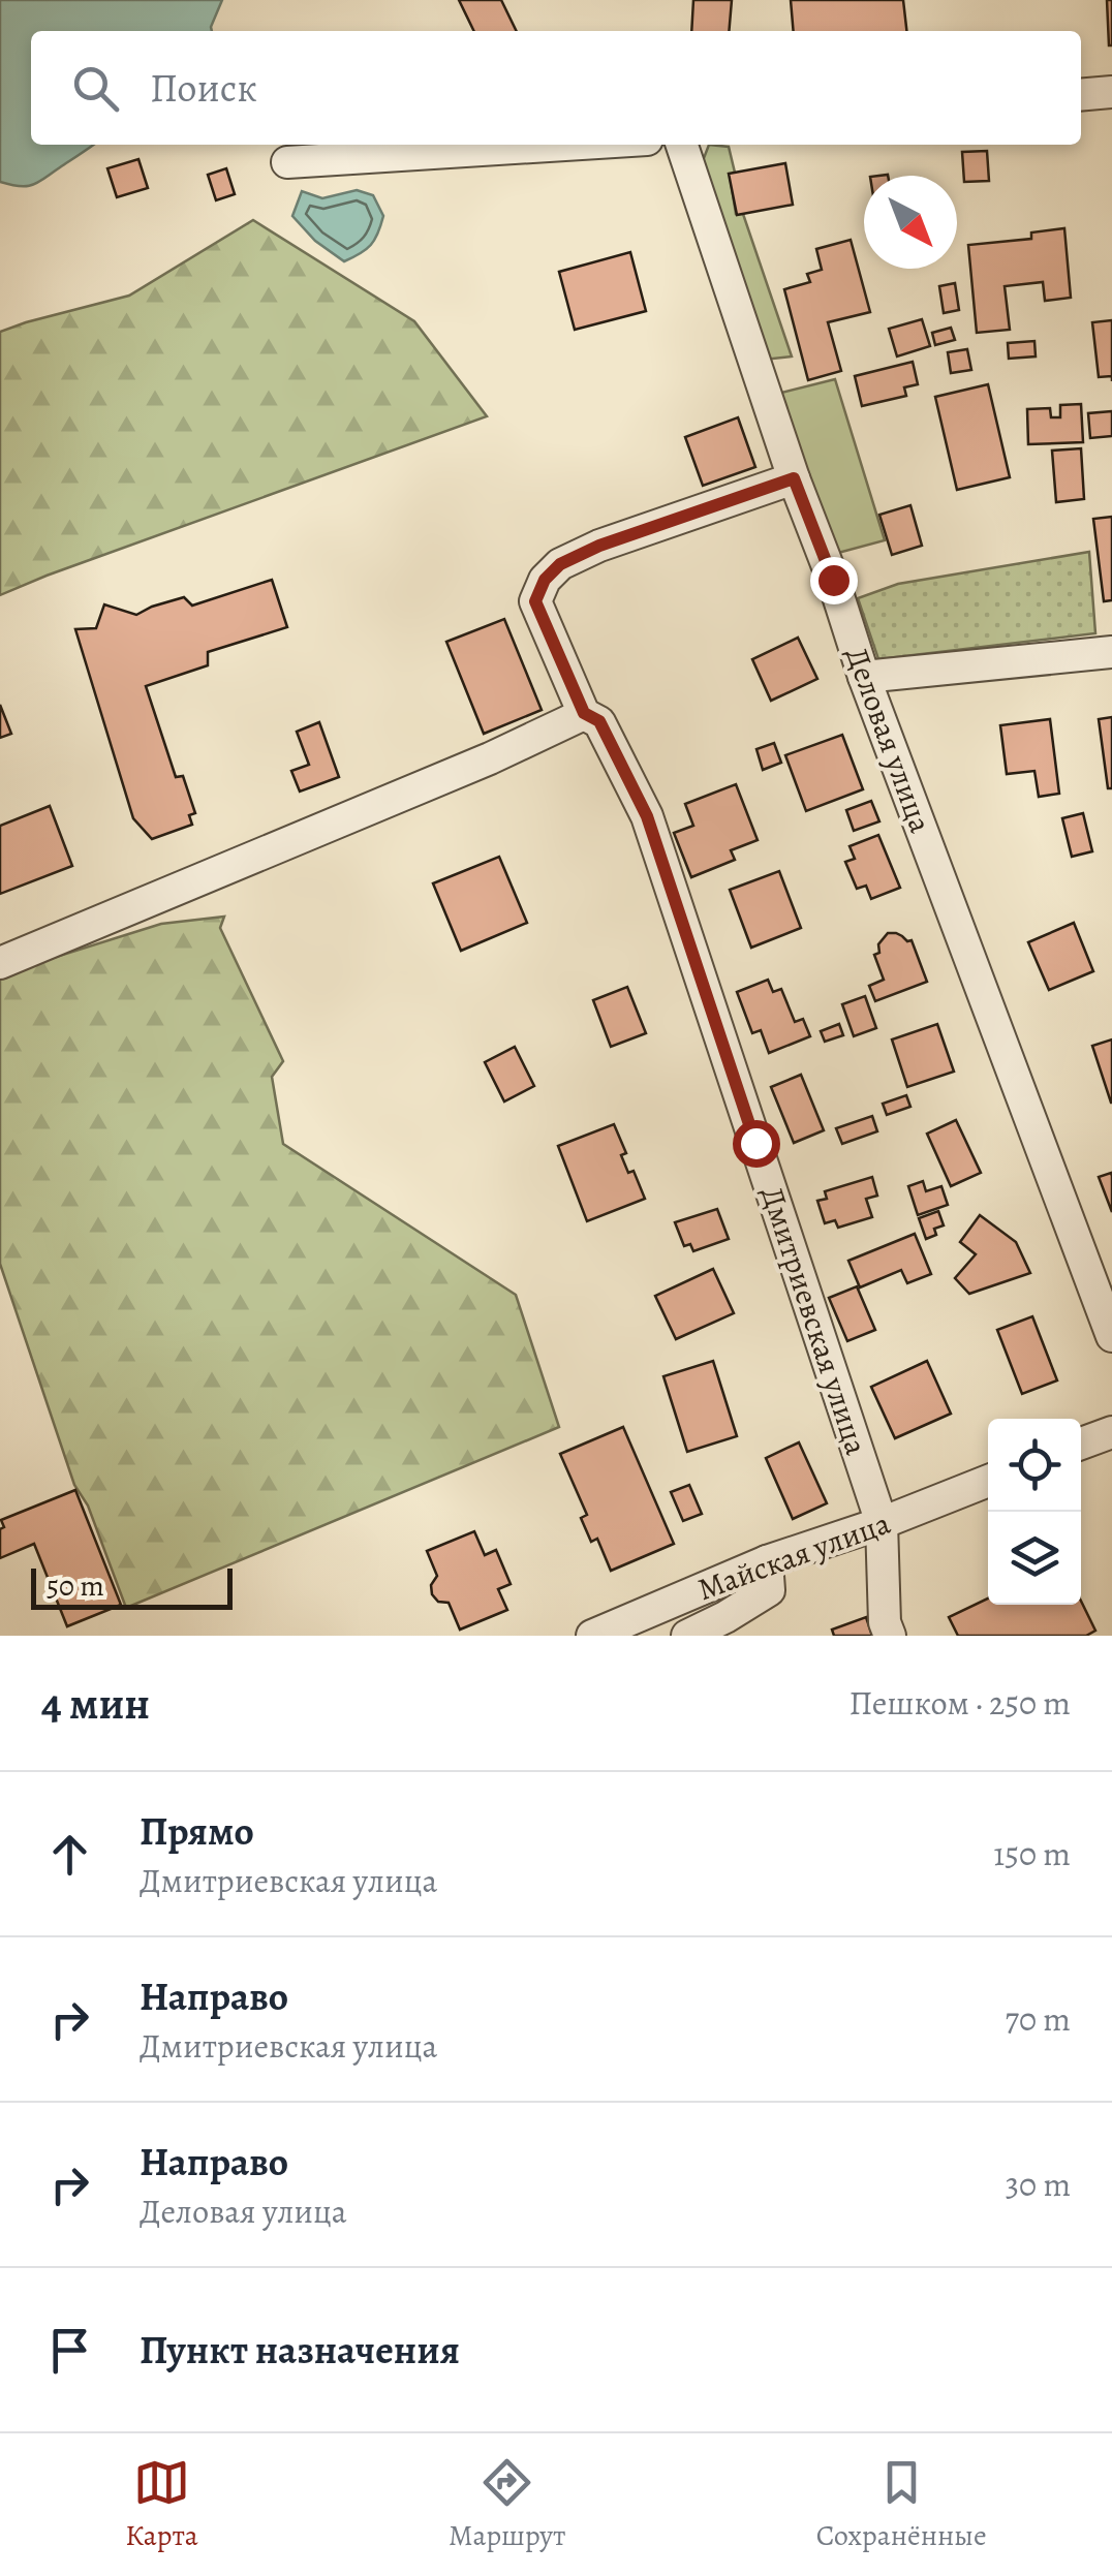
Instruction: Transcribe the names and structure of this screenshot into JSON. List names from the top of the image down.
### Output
{
  "streets": {
    "street": ["Деловая улица", "Дмитриевская улица", "Майская улица"]
  },
  "crossings": [
    ["Деловая улица", "Дмитриевская улица"],
    ["Дмитриевская улица", "Майская улица"]
  ],
  "scale_bar": "50 m",
  "north": "bottom right",
  "page": {
    "search": "Поиск",
    "scale": "50 m",
    "heading": ["4 мин", "Пешком · 250 m"],
    "list": [
      ["Прямо", "Дмитриевская улица", "150 m"],
      ["Направо", "Дмитриевская улица", "70 m"],
      ["Направо", "Деловая улица", "30 m"],
      "Пункт назначения"
    ],
    "nav": ["Карта", "Маршрут", "Сохранённые"]
  }
}
